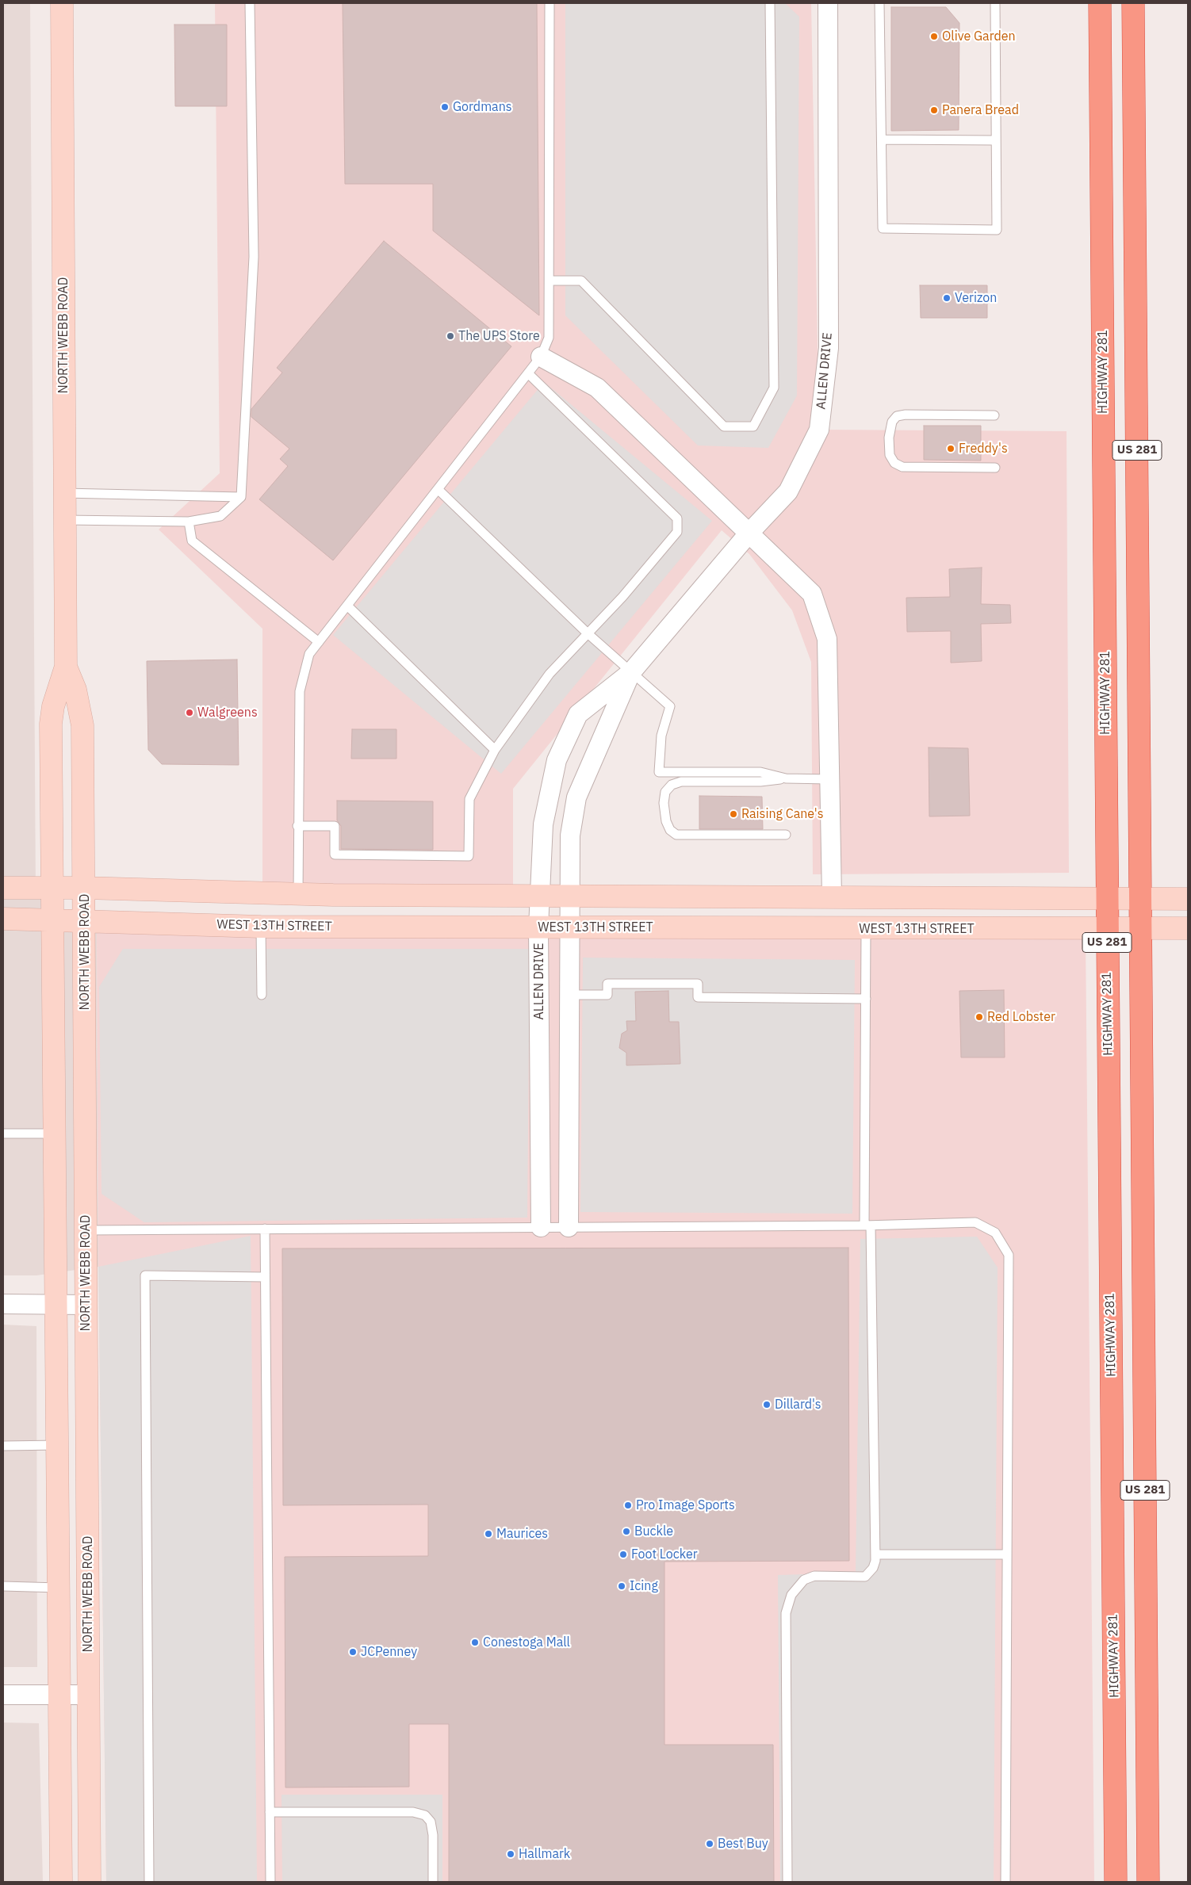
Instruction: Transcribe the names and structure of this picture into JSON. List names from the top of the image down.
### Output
{
  "streets": {
    "highway": ["HIGHWAY 281", "US 281"],
    "main road": ["NORTH WEBB ROAD", "WEST 13TH STREET"],
    "street": ["ALLEN DRIVE"]
  },
  "crossings": [
    ["NORTH WEBB ROAD", "WEST 13TH STREET"],
    ["ALLEN DRIVE", "WEST 13TH STREET"],
    ["HIGHWAY 281", "WEST 13TH STREET"],
    ["US 281", "WEST 13TH STREET"]
  ],
  "places": [
    "Olive Garden",
    "Gordmans",
    "Panera Bread",
    "Verizon",
    "The UPS Store",
    "Freddy's",
    "Walgreens",
    "Raising Cane's",
    "Red Lobster",
    "Dillard's",
    "Pro Image Sports",
    "Buckle",
    "Maurices",
    "Foot Locker",
    "Icing",
    "Conestoga Mall",
    "JCPenney",
    "Best Buy",
    "Hallmark"
  ]
}
